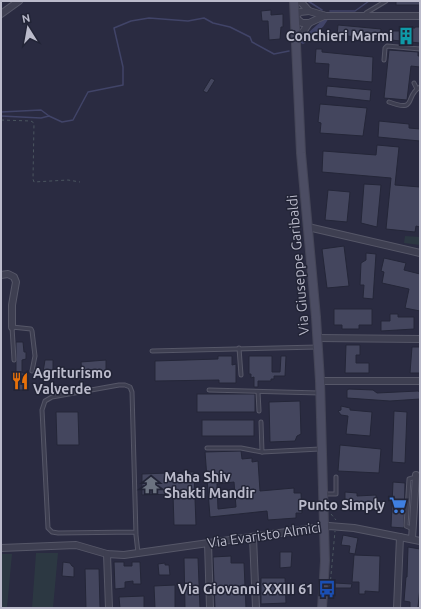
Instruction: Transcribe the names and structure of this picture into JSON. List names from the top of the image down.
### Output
{
  "streets": {
    "street": ["Via Giuseppe Garibaldi", "Via Evaristo Almici"]
  },
  "crossings": [
    ["Via Giuseppe Garibaldi", "Via Evaristo Almici"]
  ],
  "places": {
    "building": ["Conchieri Marmi"],
    "restaurant": ["Agriturismo Valverde"],
    "temple": ["Maha Shiv Shakti Mandir"],
    "supermarket": ["Punto Simply"],
    "bus stop": ["Via Giovanni XXIII 61"]
  },
  "north": "top"
}
